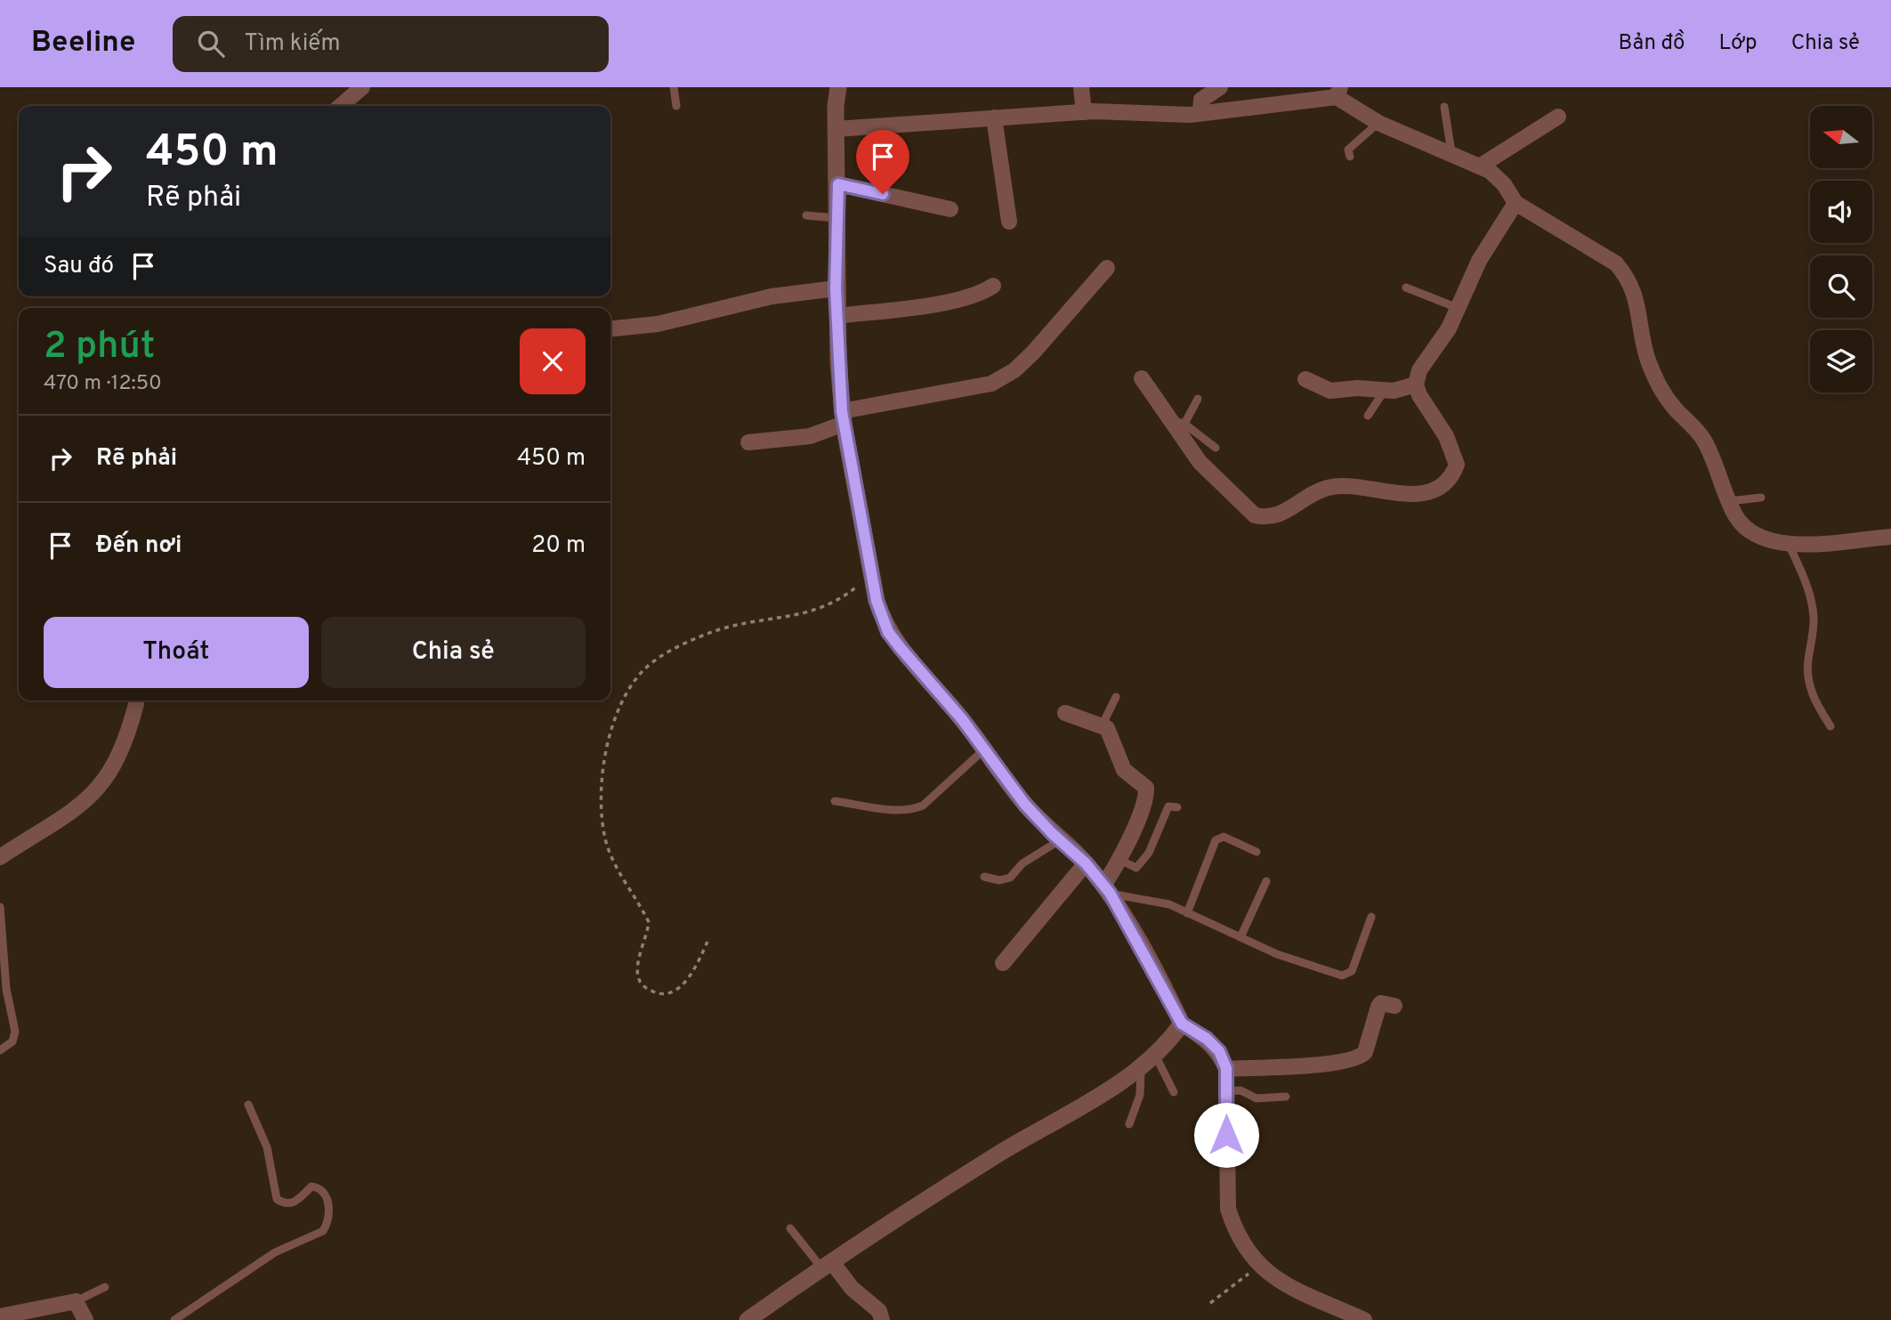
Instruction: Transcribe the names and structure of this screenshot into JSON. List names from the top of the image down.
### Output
{
  "north": "left",
  "page": {
    "header": "Beeline",
    "search": "Tìm kiếm",
    "nav": ["Bản đồ", "Lớp", "Chia sẻ"],
    "turn": ["450 m", "Rẽ phải"],
    "then": "Sau đó",
    "heading": ["2 phút", "470 m · 12:50"],
    "list": [
      {
        "name": "Rẽ phải",
        "value": "450 m"
      },
      {
        "name": "Đến nơi",
        "value": "20 m"
      }
    ],
    "buttons": ["Thoát", "Chia sẻ"]
  }
}
